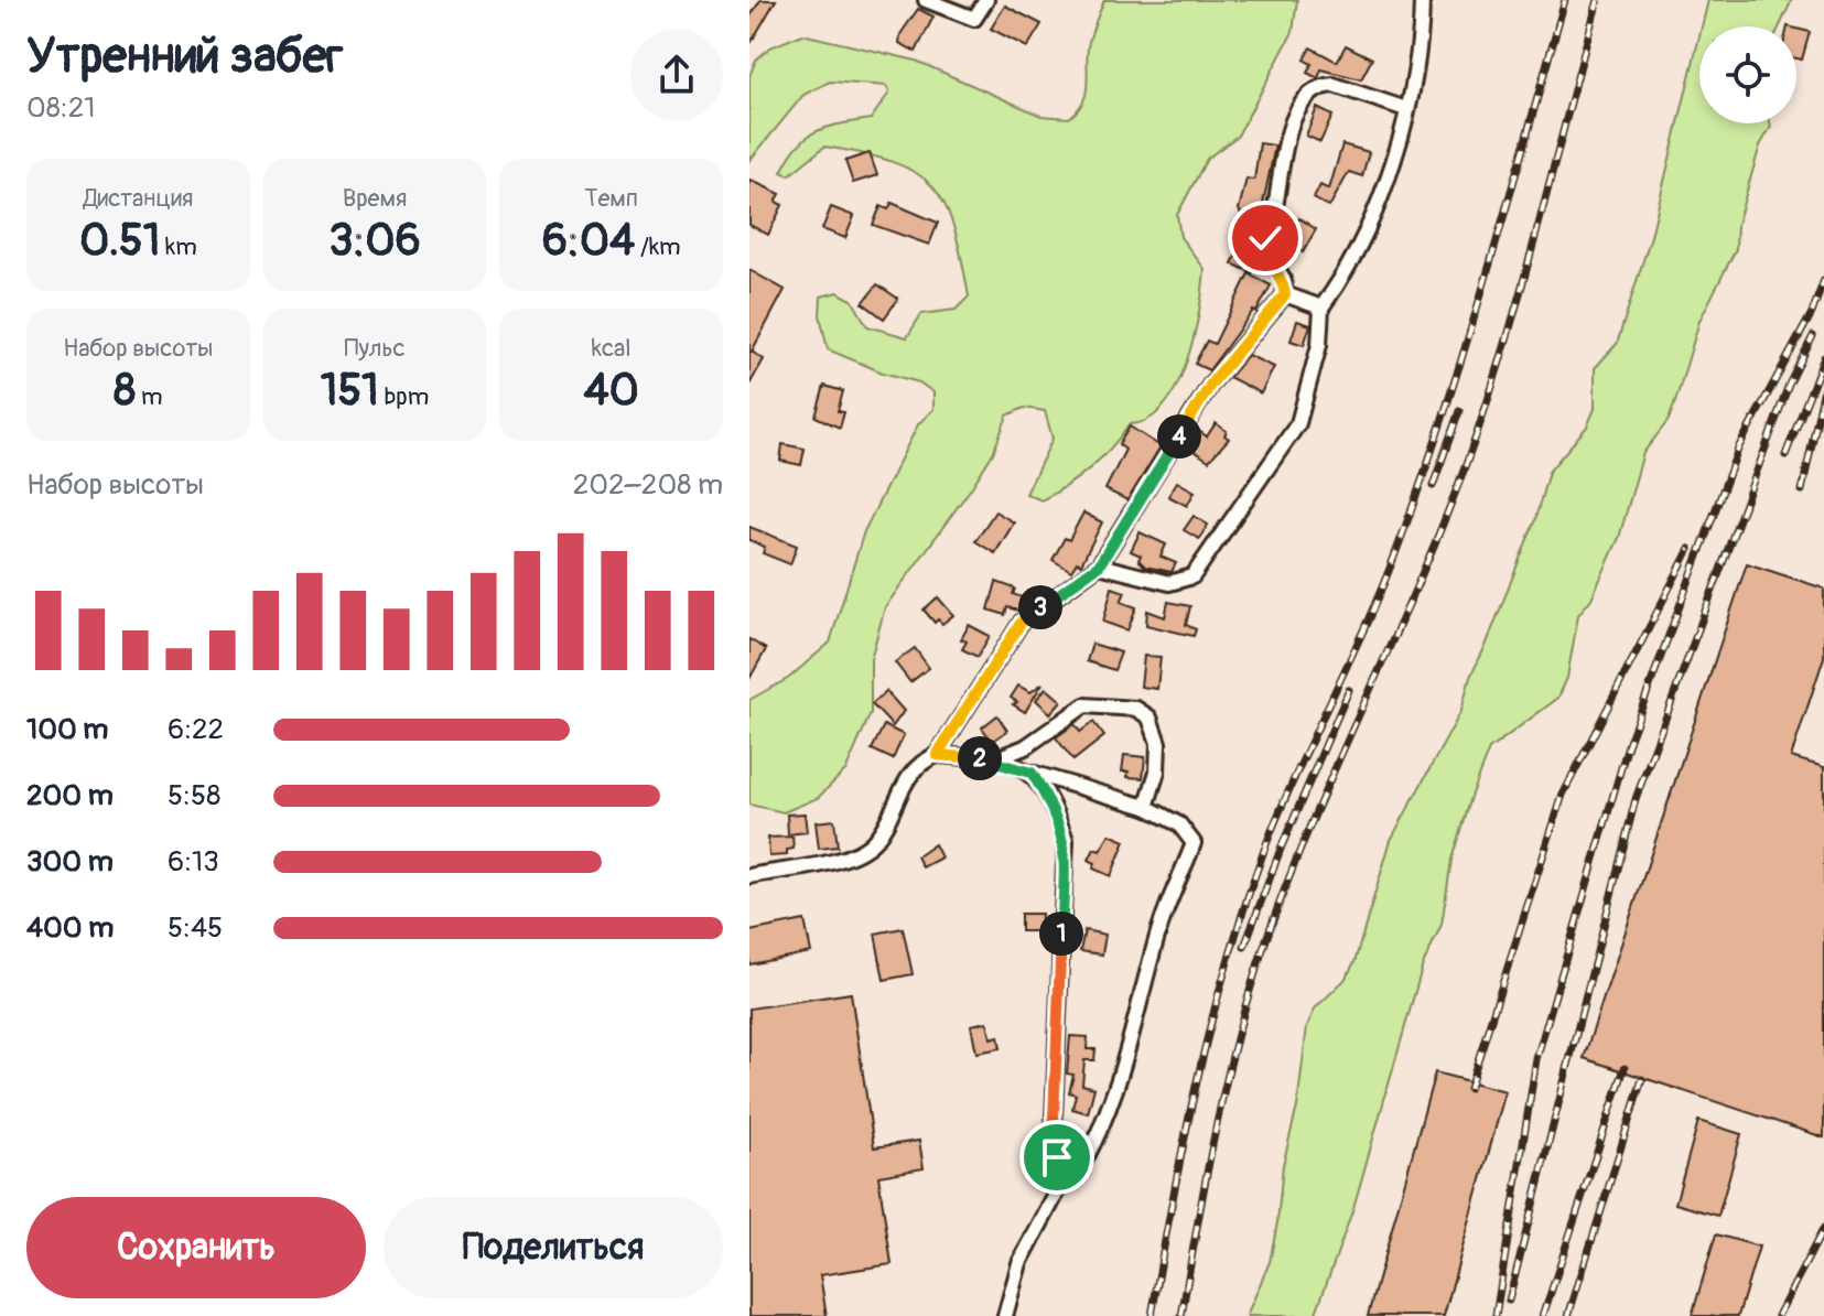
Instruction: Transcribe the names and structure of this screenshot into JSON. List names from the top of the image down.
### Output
{
  "page": {
    "heading": ["Утренний забег", "08:21"],
    "stats": [
      ["Дистанция", "0.51 km"],
      ["Время", "3:06"],
      ["Темп", "6:04 /km"],
      ["Набор высоты", "8 m"],
      ["Пульс", "151 bpm"],
      ["kcal", "40"]
    ],
    "pins": [
      "4",
      "3",
      "2",
      "1"
    ],
    "chart": ["Набор высоты", "202–208 m"],
    "list": [
      {
        "name": "100 m",
        "note": "6:22"
      },
      {
        "name": "200 m",
        "note": "5:58"
      },
      {
        "name": "300 m",
        "note": "6:13"
      },
      {
        "name": "400 m",
        "note": "5:45"
      }
    ],
    "buttons": ["Сохранить", "Поделиться"]
  }
}
